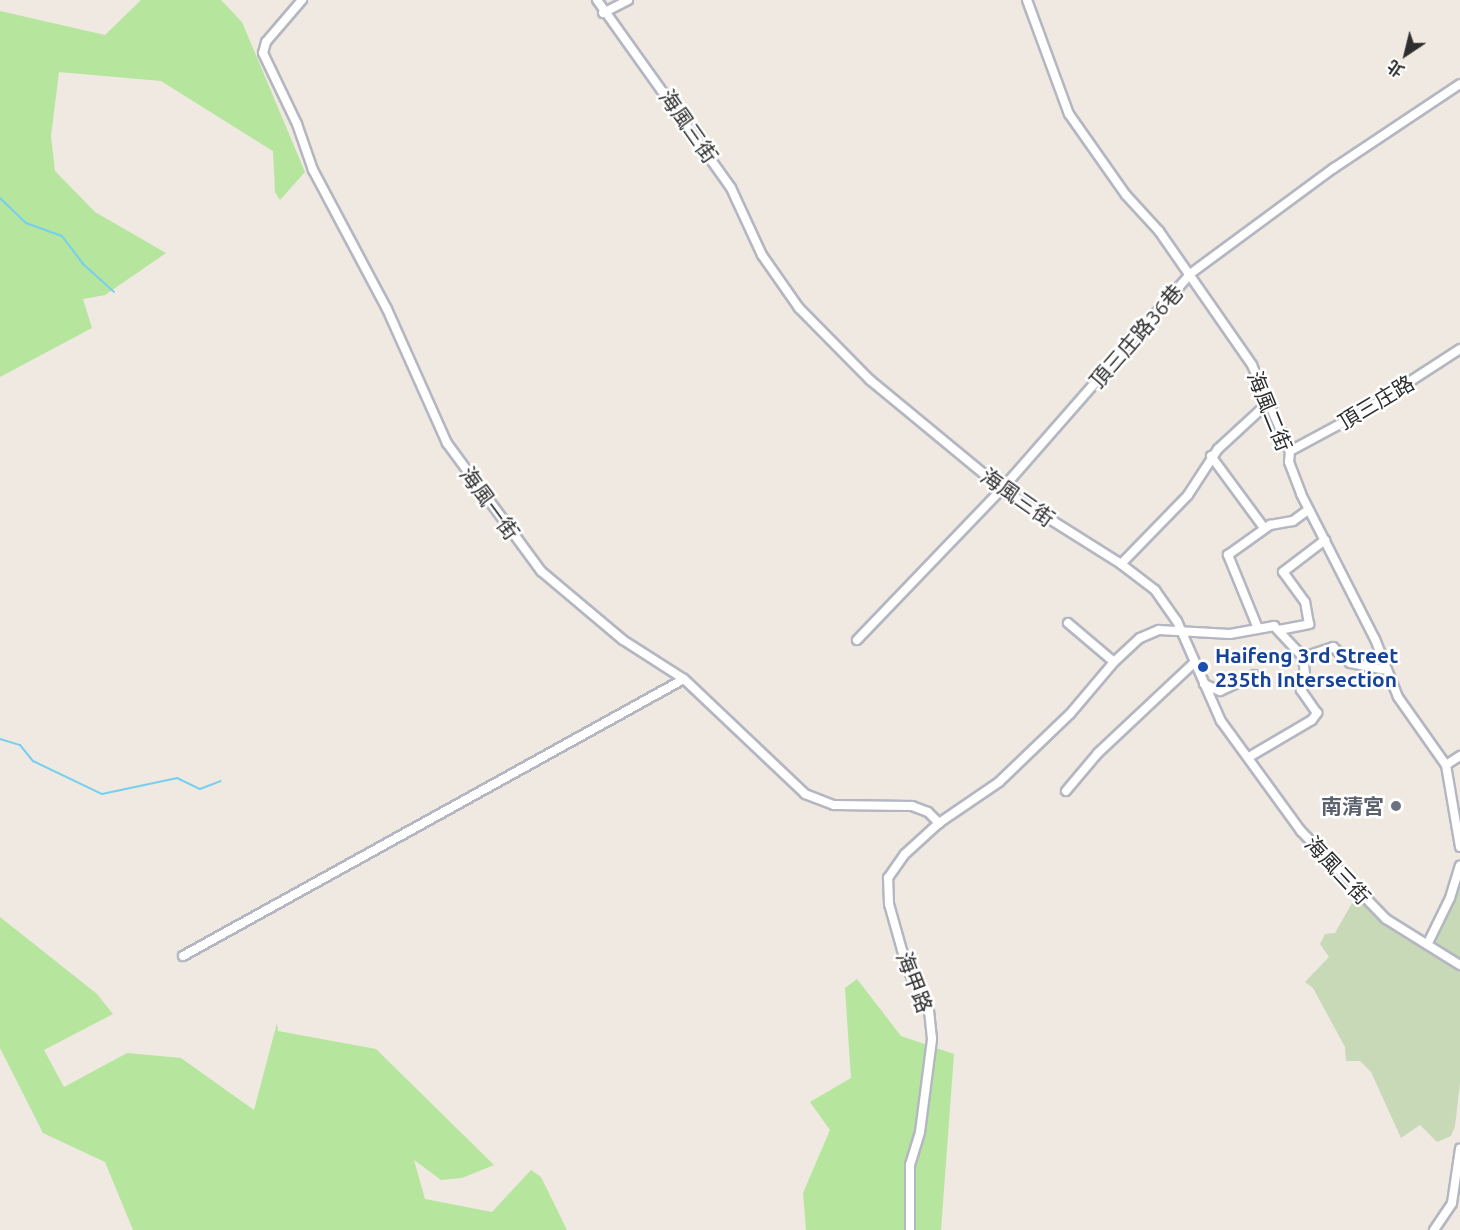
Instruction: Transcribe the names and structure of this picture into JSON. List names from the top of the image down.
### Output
{
  "streets": {
    "street": [
      "海風三街",
      "頂三庄路36巷",
      "頂三庄路",
      "海風二街",
      "海風一街",
      "海甲路"
    ]
  },
  "crossings": [
    ["海風三街", "頂三庄路36巷"],
    ["海風三街", "海甲路"],
    ["頂三庄路36巷", "海風二街"],
    ["頂三庄路", "海風二街"],
    ["海風一街", "海甲路"]
  ],
  "places": ["Haifeng 3rd Street 235th Intersection", "南清宮"],
  "north": "bottom left"
}
